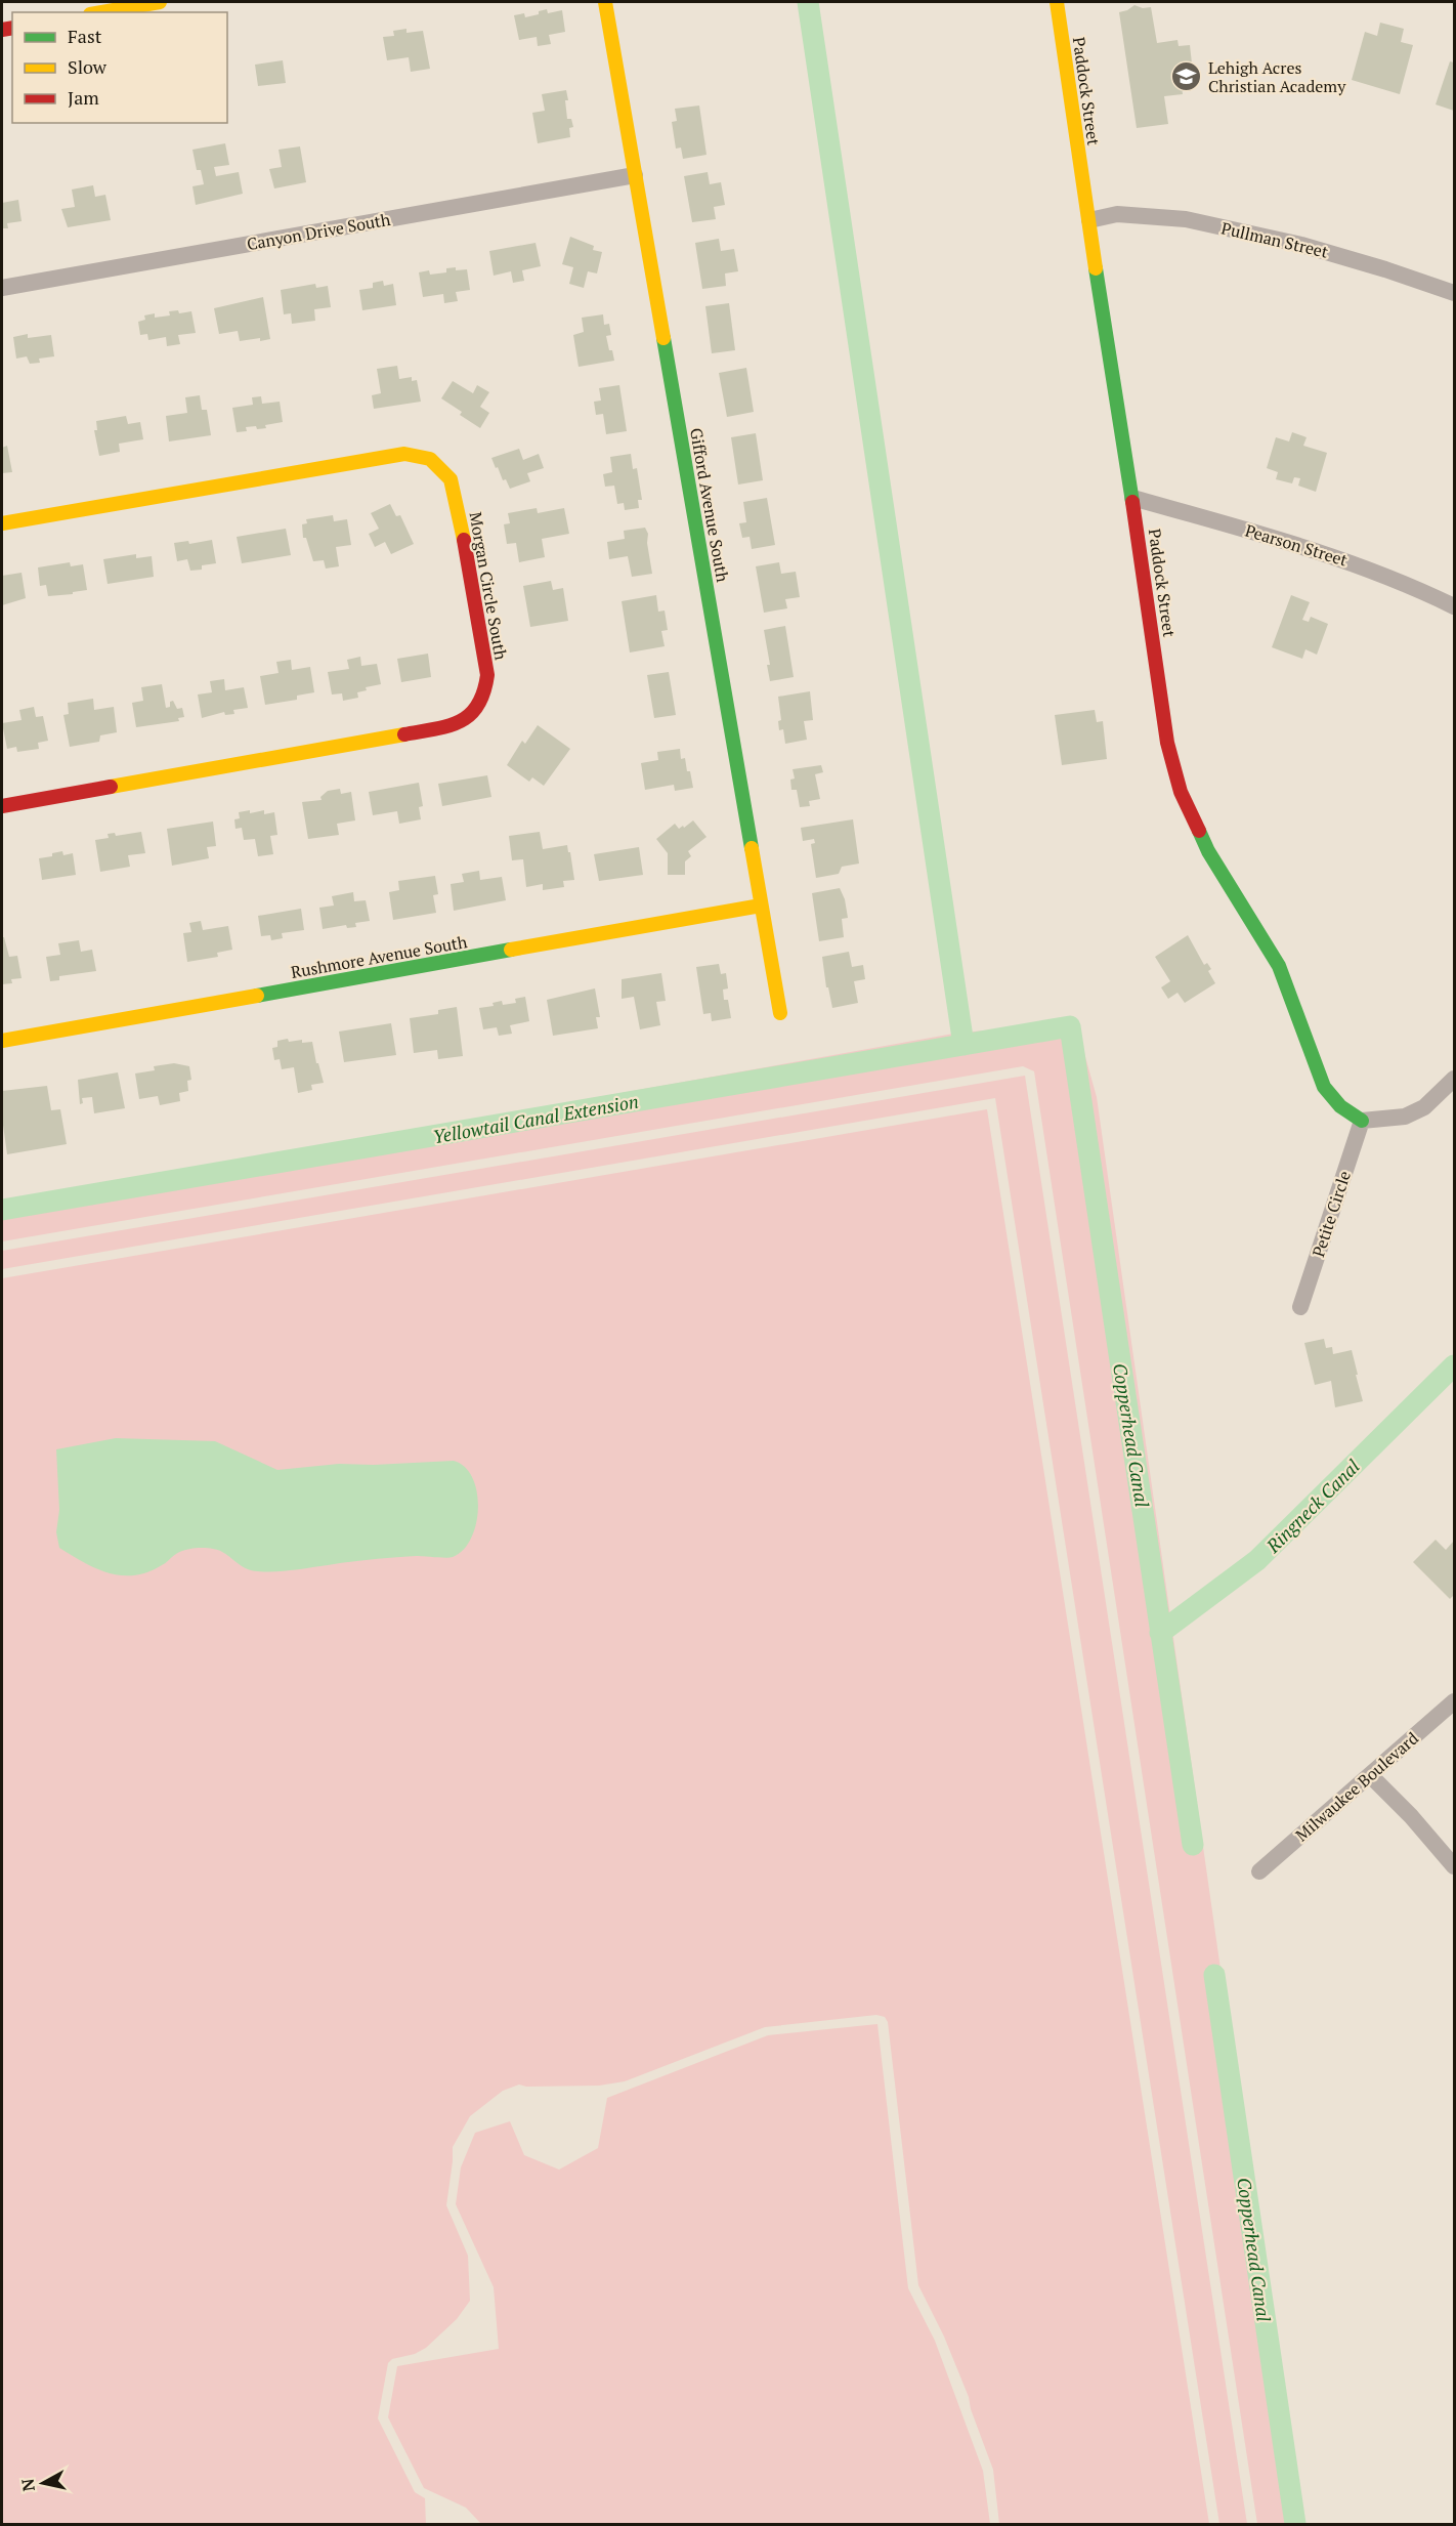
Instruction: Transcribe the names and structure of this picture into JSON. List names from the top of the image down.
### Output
{
  "streets": {
    "street": [
      "Paddock Street",
      "Canyon Drive South",
      "Pullman Street",
      "Gifford Avenue South",
      "Pearson Street",
      "Morgan Circle South",
      "Rushmore Avenue South",
      "Petite Circle",
      "Milwaukee Boulevard"
    ]
  },
  "crossings": [
    ["Paddock Street", "Pullman Street"],
    ["Paddock Street", "Pearson Street"],
    ["Paddock Street", "Petite Circle"],
    ["Canyon Drive South", "Gifford Avenue South"],
    ["Gifford Avenue South", "Rushmore Avenue South"]
  ],
  "water": ["Yellowtail Canal Extension", "Copperhead Canal", "Ringneck Canal"],
  "places": {
    "school or university": ["Lehigh Acres Christian Academy"]
  },
  "legend": ["Fast", "Slow", "Jam"],
  "north": "left"
}
